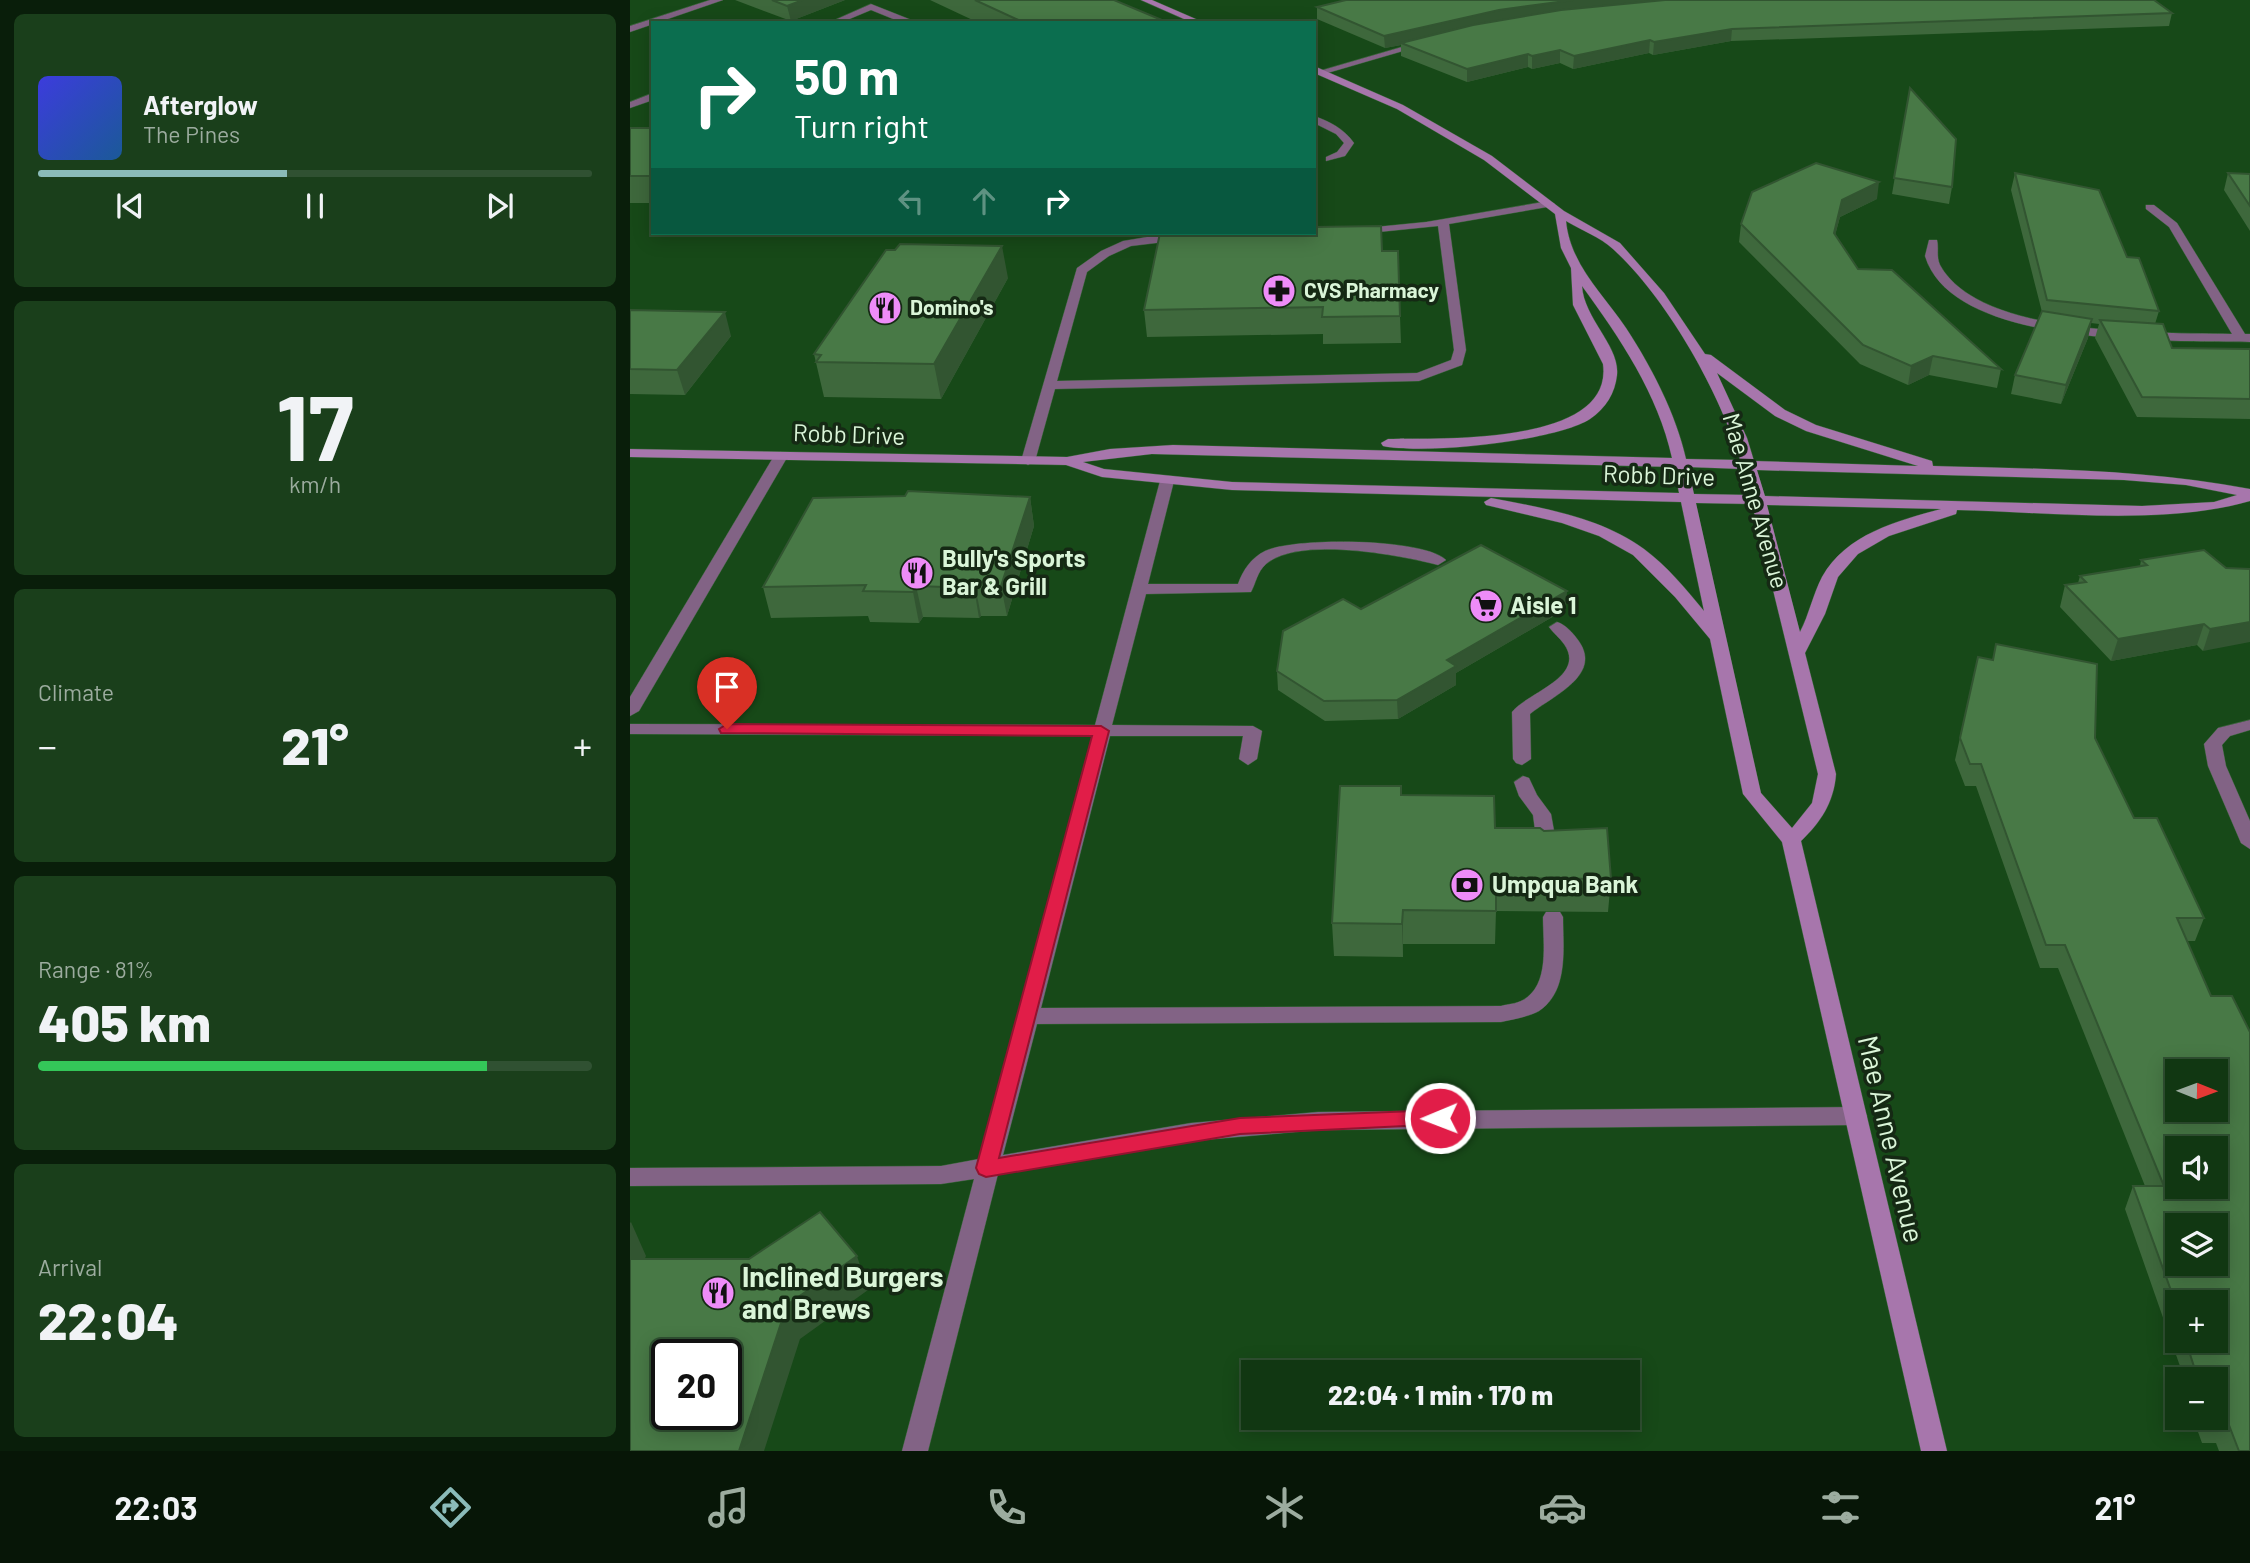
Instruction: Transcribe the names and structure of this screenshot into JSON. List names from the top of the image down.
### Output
{
  "streets": {
    "main road": ["Robb Drive", "Mae Anne Avenue"]
  },
  "crossings": [
    ["Robb Drive", "Mae Anne Avenue"]
  ],
  "places": {
    "pharmacy": ["CVS Pharmacy"],
    "restaurant": ["Domino's", "Bully's Sports Bar & Grill", "Inclined Burgers and Brews"],
    "supermarket": ["Aisle 1"],
    "bank": ["Umpqua Bank"]
  },
  "north": "right",
  "page": {
    "turn": ["50 m", "Turn right"],
    "song": ["Afterglow", "The Pines"],
    "tile": [
      ["17", "km/h"],
      "Climate",
      ["Range · 81%", "405 km"],
      ["Arrival", "22:04"]
    ],
    "heat": ["−", "21°", "+"],
    "map_buttons": ["+", "−"],
    "limit": "20",
    "trip": "22:04 · 1 min · 170 m",
    "tabs": ["22:03", "21°"]
  }
}
